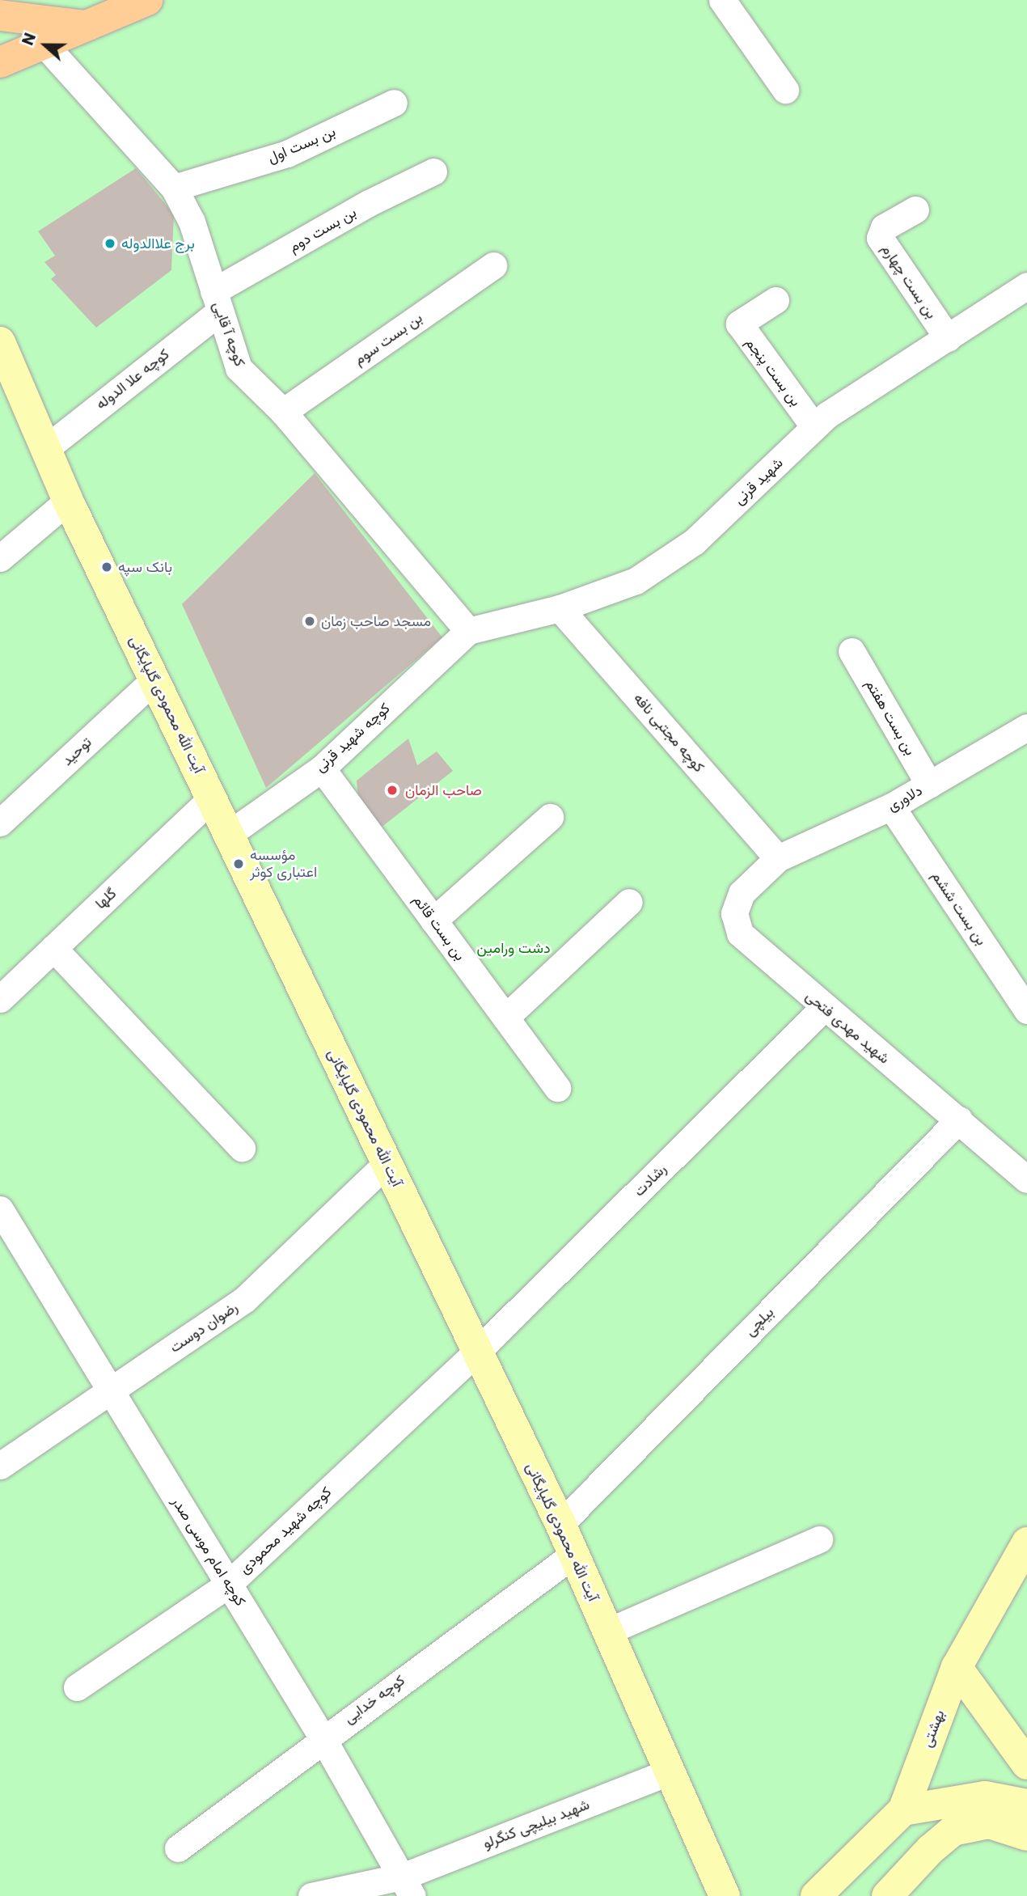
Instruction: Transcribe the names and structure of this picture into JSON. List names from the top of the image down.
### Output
{
  "streets": {
    "main road": ["آیت الله محمودی گلپایگانی", "بهشتی"],
    "street": [
      "بن بست اول",
      "بن بست دوم",
      "بن بست چهارم",
      "کوچه آ قایی",
      "بن بست سوم",
      "بن بست پنجم",
      "کوچه علا الدوله",
      "شهید قرنی",
      "بن بست هفتم",
      "کوچه مجتبی نافه",
      "کوچه شهید قرنی",
      "توحید",
      "دلاوری",
      "گلها",
      "بن بست ششم",
      "بن بست قائم",
      "شهید مهدی فتحی",
      "رشادت",
      "بیلچی",
      "رضوان دوست",
      "کوچه شهید محمودی",
      "کوچه امام موسی صدر",
      "کوچه خدایی",
      "شهید بیلیچی کنگرلو"
    ]
  },
  "crossings": [
    ["بن بست اول", "کوچه آ قایی"],
    ["بن بست دوم", "کوچه آ قایی"],
    ["بن بست دوم", "کوچه علا الدوله"],
    ["بن بست چهارم", "شهید قرنی"],
    ["کوچه آ قایی", "بن بست سوم"],
    ["کوچه آ قایی", "کوچه علا الدوله"],
    ["کوچه آ قایی", "شهید قرنی"],
    ["کوچه آ قایی", "کوچه شهید قرنی"],
    ["بن بست پنجم", "شهید قرنی"],
    ["کوچه علا الدوله", "آیت الله محمودی گلپایگانی"],
    ["شهید قرنی", "کوچه مجتبی نافه"],
    ["شهید قرنی", "کوچه شهید قرنی"],
    ["آیت الله محمودی گلپایگانی", "کوچه شهید قرنی"],
    ["آیت الله محمودی گلپایگانی", "توحید"],
    ["آیت الله محمودی گلپایگانی", "گلها"],
    ["آیت الله محمودی گلپایگانی", "رشادت"],
    ["آیت الله محمودی گلپایگانی", "بیلچی"],
    ["آیت الله محمودی گلپایگانی", "رضوان دوست"],
    ["آیت الله محمودی گلپایگانی", "کوچه شهید محمودی"],
    ["آیت الله محمودی گلپایگانی", "کوچه خدایی"],
    ["آیت الله محمودی گلپایگانی", "شهید بیلیچی کنگرلو"],
    ["بن بست هفتم", "دلاوری"],
    ["کوچه مجتبی نافه", "دلاوری"],
    ["کوچه مجتبی نافه", "شهید مهدی فتحی"],
    ["کوچه شهید قرنی", "بن بست قائم"],
    ["دلاوری", "بن بست ششم"],
    ["دلاوری", "شهید مهدی فتحی"],
    ["شهید مهدی فتحی", "رشادت"],
    ["شهید مهدی فتحی", "بیلچی"],
    ["رشادت", "کوچه شهید محمودی"],
    ["رضوان دوست", "کوچه امام موسی صدر"],
    ["کوچه شهید محمودی", "کوچه امام موسی صدر"],
    ["کوچه امام موسی صدر", "کوچه خدایی"],
    ["کوچه امام موسی صدر", "شهید بیلیچی کنگرلو"]
  ],
  "parks": ["دشت ورامین"],
  "places": [
    "برج علاالدوله",
    "بانک سپه",
    "مسجد صاحب زمان",
    "صاحب الزمان",
    "مؤسسه اعتباری کوثر"
  ],
  "north": "left"
}
